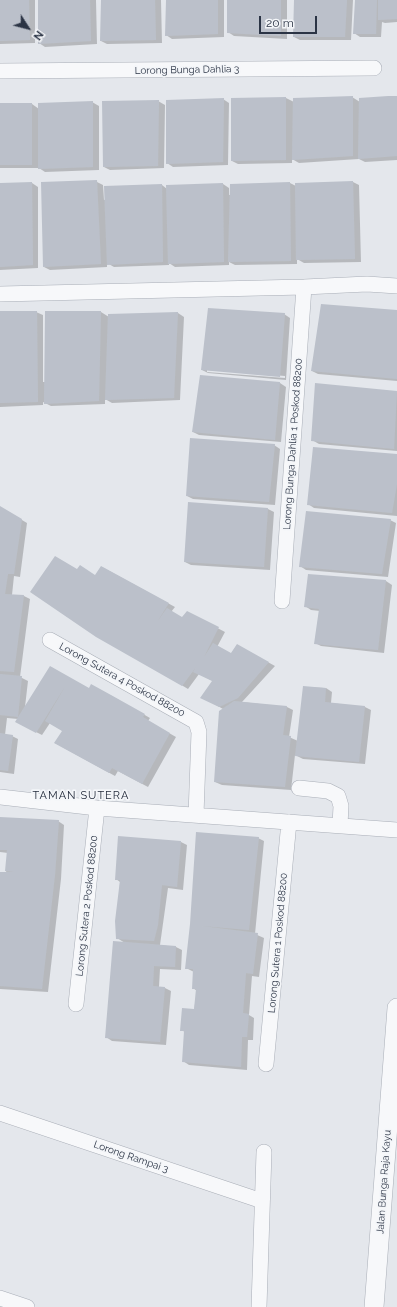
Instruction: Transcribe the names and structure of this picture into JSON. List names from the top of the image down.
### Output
{
  "streets": {
    "street": [
      "Lorong Bunga Dahlia 3",
      "Lorong Bunga Dahlia 1 Poskod 88200",
      "Lorong Sutera 4 Poskod 88200",
      "Lorong Sutera 2 Poskod 88200",
      "Lorong Sutera 1 Poskod 88200",
      "Lorong Rampai 3",
      "Jalan Bunga Raja Kayu"
    ]
  },
  "districts": ["TAMAN SUTERA"],
  "scale_bar": "20 m",
  "north": "bottom right"
}
